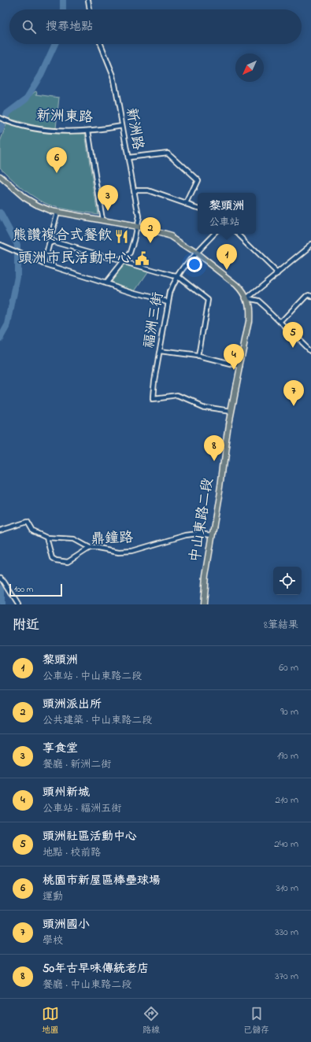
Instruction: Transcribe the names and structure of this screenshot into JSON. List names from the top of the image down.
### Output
{
  "streets": {
    "main road": ["中山東路二段"],
    "street": [
      "新洲東路",
      "新洲路",
      "福洲三街",
      "鼎鐘路"
    ]
  },
  "crossings": [
    ["新洲東路", "新洲路"],
    ["新洲路", "中山東路二段"],
    ["福洲三街", "中山東路二段"],
    ["中山東路二段", "鼎鐘路"]
  ],
  "places": {
    "restaurant": ["熊讚複合式餐飲"],
    "public building": ["頭洲市民活動中心"]
  },
  "scale_bar": "100 m",
  "north": "bottom left",
  "page": {
    "search": "搜尋地點",
    "pins": [
      "6",
      "3",
      "2",
      "1",
      "5",
      "4",
      "7",
      "8"
    ],
    "popup": ["黎頭洲", "公車站"],
    "scale": "100 m",
    "heading": ["附近", "8筆結果"],
    "list": [
      {
        "mark": "1",
        "name": "黎頭洲",
        "note": "公車站 · 中山東路二段",
        "value": "60 m"
      },
      {
        "mark": "2",
        "name": "頭洲派出所",
        "note": "公共建築 · 中山東路二段",
        "value": "90 m"
      },
      {
        "mark": "3",
        "name": "享食堂",
        "note": "餐廳 · 新洲二街",
        "value": "190 m"
      },
      {
        "mark": "4",
        "name": "頭州新城",
        "note": "公車站 · 福洲五街",
        "value": "210 m"
      },
      {
        "mark": "5",
        "name": "頭洲社區活動中心",
        "note": "地點 · 校前路",
        "value": "240 m"
      },
      {
        "mark": "6",
        "name": "桃園市新屋區棒壘球場",
        "note": "運動",
        "value": "310 m"
      },
      {
        "mark": "7",
        "name": "頭洲國小",
        "note": "學校",
        "value": "330 m"
      },
      {
        "mark": "8",
        "name": "50年古早味傳統老店",
        "note": "餐廳 · 中山東路二段",
        "value": "370 m"
      }
    ],
    "nav": ["地圖", "路線", "已儲存"]
  }
}
